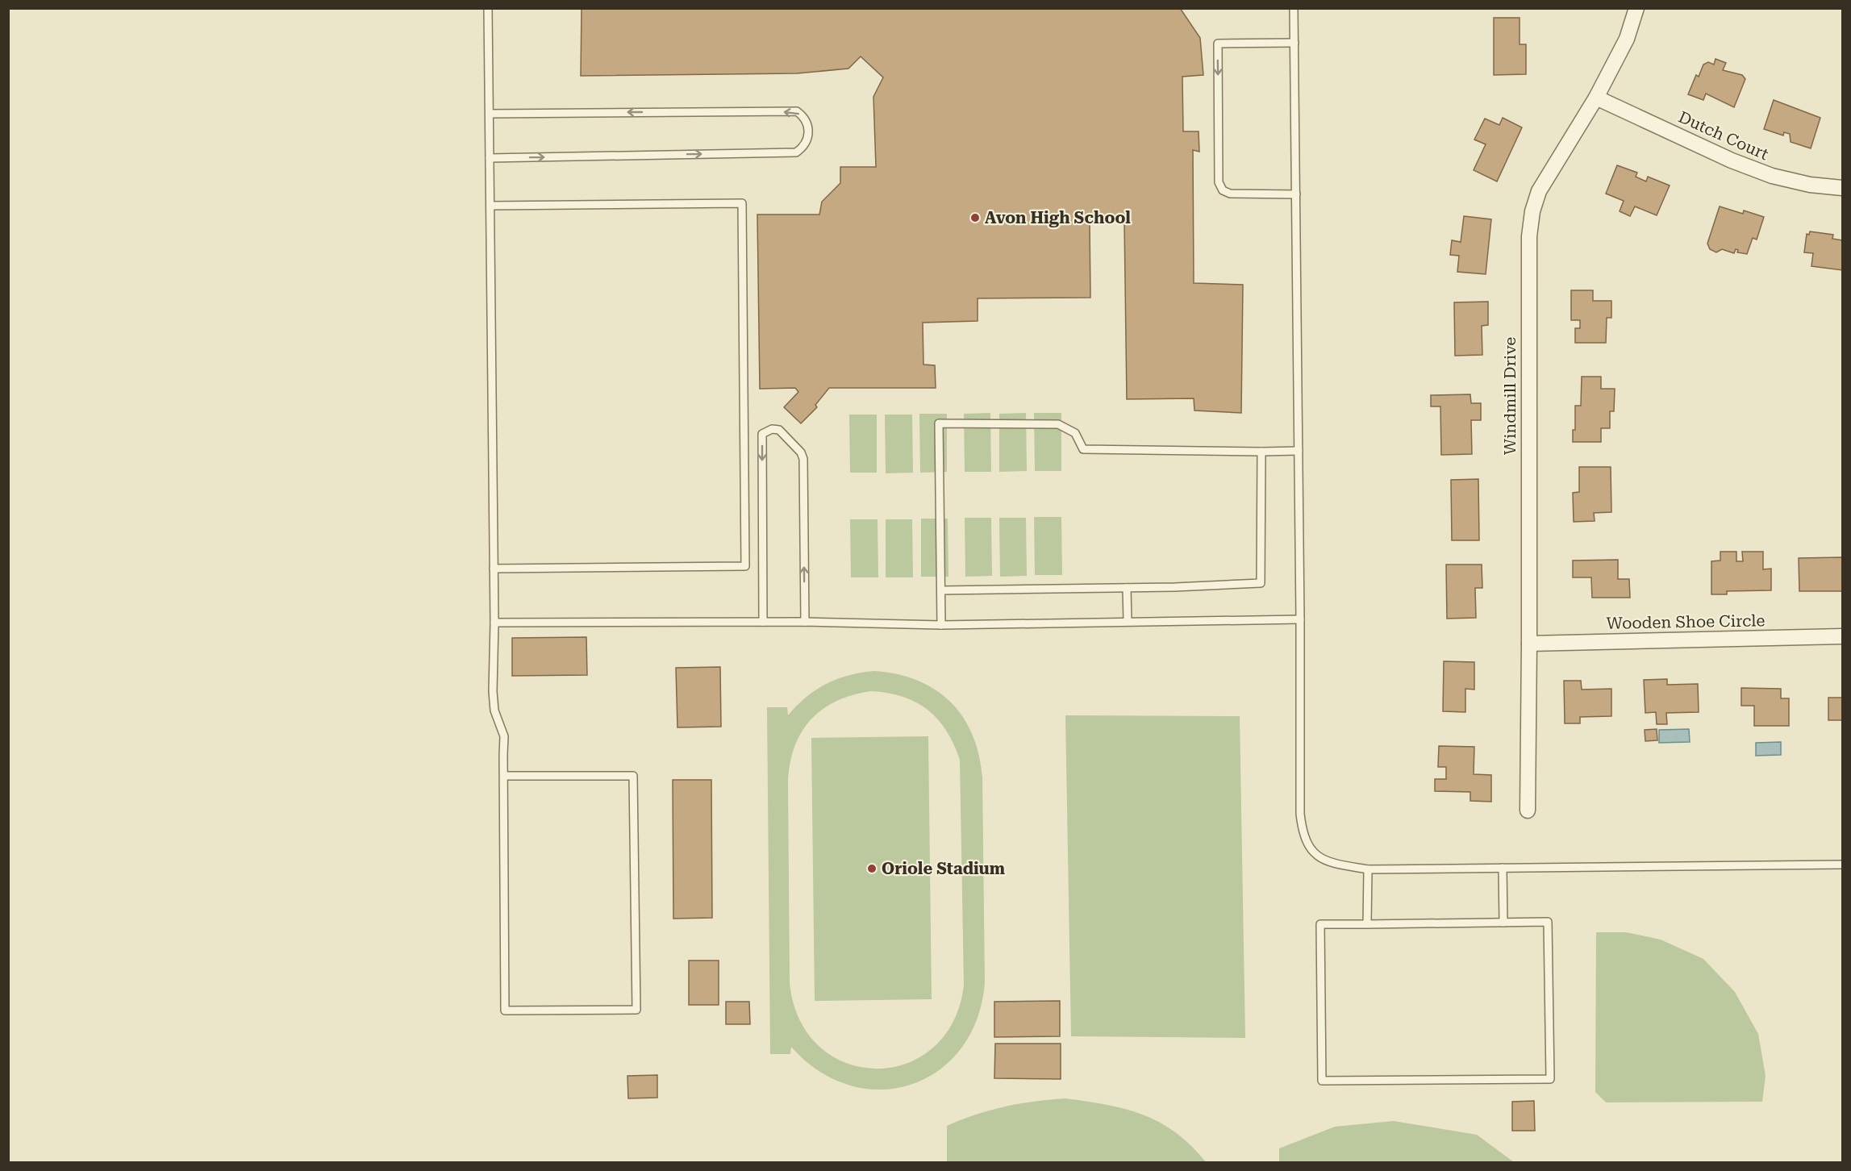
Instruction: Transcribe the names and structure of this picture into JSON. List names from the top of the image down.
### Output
{
  "streets": {
    "street": ["Dutch Court", "Windmill Drive", "Wooden Shoe Circle"]
  },
  "crossings": [
    ["Dutch Court", "Windmill Drive"],
    ["Windmill Drive", "Wooden Shoe Circle"]
  ],
  "places": ["Avon High School", "Oriole Stadium"]
}
